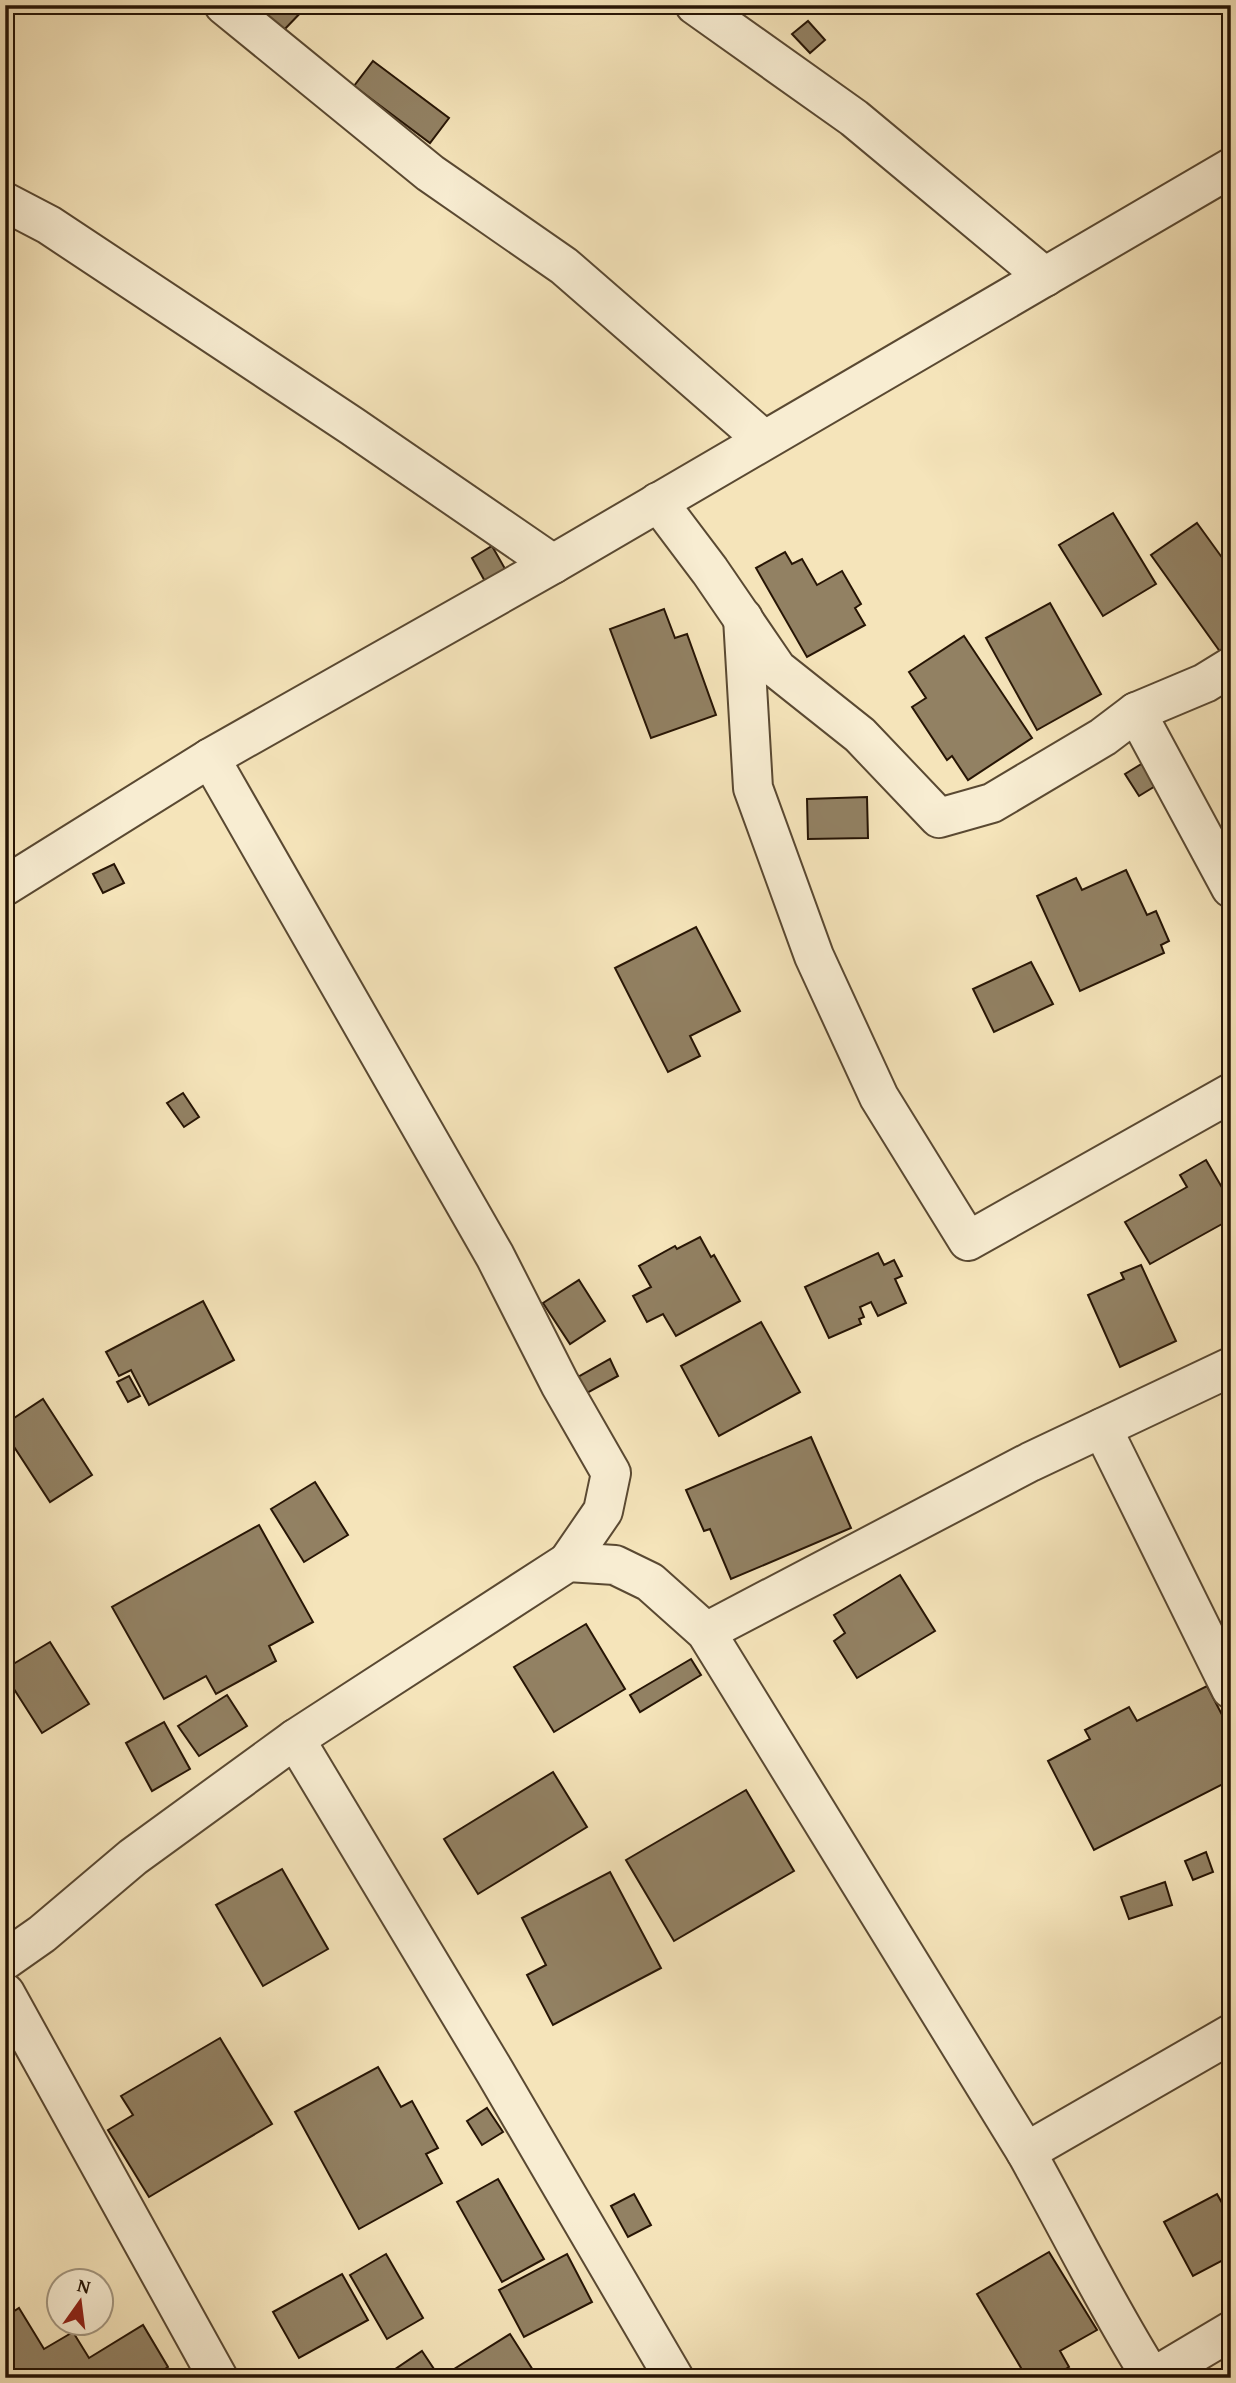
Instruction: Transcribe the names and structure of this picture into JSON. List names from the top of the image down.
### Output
{
  "north": "top"
}
